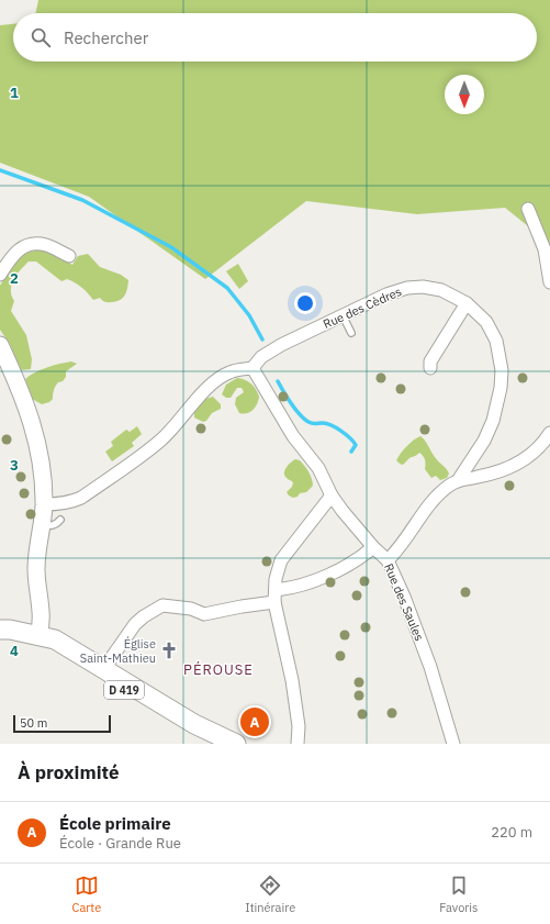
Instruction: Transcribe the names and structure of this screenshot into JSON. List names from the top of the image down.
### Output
{
  "streets": {
    "main road": ["D 419"],
    "street": ["Rue des Cèdres", "Rue des Saules"]
  },
  "crossings": [
    ["Rue des Cèdres", "Rue des Saules"]
  ],
  "districts": ["PÉROUSE"],
  "places": {
    "church": ["Église Saint-Mathieu"]
  },
  "scale_bar": "50 m",
  "north": "bottom",
  "page": {
    "search": "Rechercher",
    "pins": "A",
    "scale": "50 m",
    "heading": "À proximité",
    "list": [
      {
        "mark": "A",
        "name": "École primaire",
        "note": "École · Grande Rue",
        "value": "220 m"
      }
    ],
    "nav": ["Carte", "Itinéraire", "Favoris"]
  },
  "grid": {
    "rows": [
      "1",
      "2",
      "3",
      "4"
    ]
  }
}
